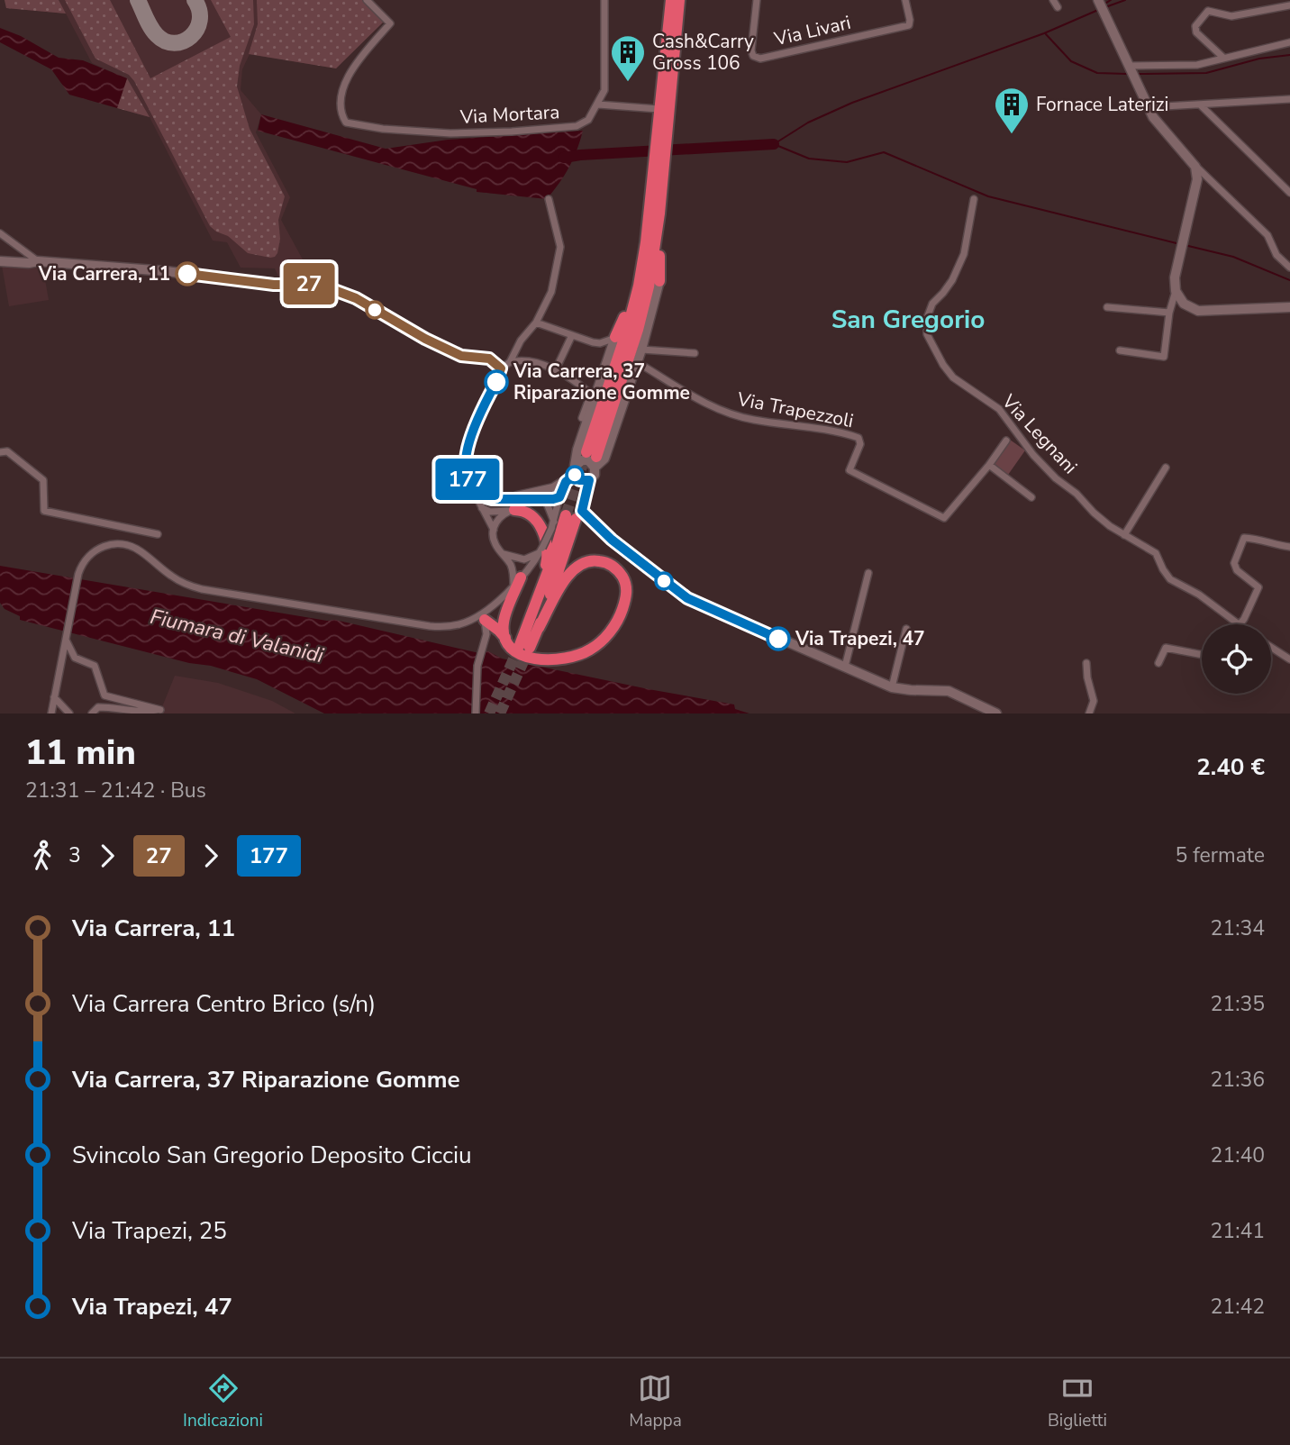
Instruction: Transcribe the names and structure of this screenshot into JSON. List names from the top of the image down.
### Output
{
  "streets": {
    "street": [
      "Via Livari",
      "Via Mortara",
      "Via Trapezzoli",
      "Via Legnani"
    ]
  },
  "districts": ["San Gregorio"],
  "water": ["Fiumara di Valanidi"],
  "places": {
    "building": ["Cash&Carry Gross 106", "Fornace Laterizi"],
    "other": ["Via Carrera, 11", "Via Carrera, 37 Riparazione Gomme", "Via Trapezi, 47"]
  },
  "lines": ["bus line 27", "bus line 177"],
  "page": {
    "on_map": ["27", "177"],
    "heading": ["11 min", "21:31 – 21:42 · Bus", "2.40 €"],
    "legs": [
      "3",
      "27",
      "177",
      "5 fermate"
    ],
    "list": [
      {
        "name": "Via Carrera, 11",
        "value": "21:34"
      },
      {
        "name": "Via Carrera Centro Brico (s/n)",
        "value": "21:35"
      },
      {
        "name": "Via Carrera, 37 Riparazione Gomme",
        "value": "21:36"
      },
      {
        "name": "Svincolo San Gregorio Deposito Cicciu",
        "value": "21:40"
      },
      {
        "name": "Via Trapezi, 25",
        "value": "21:41"
      },
      {
        "name": "Via Trapezi, 47",
        "value": "21:42"
      }
    ],
    "tabs": ["Indicazioni", "Mappa", "Biglietti"]
  }
}
